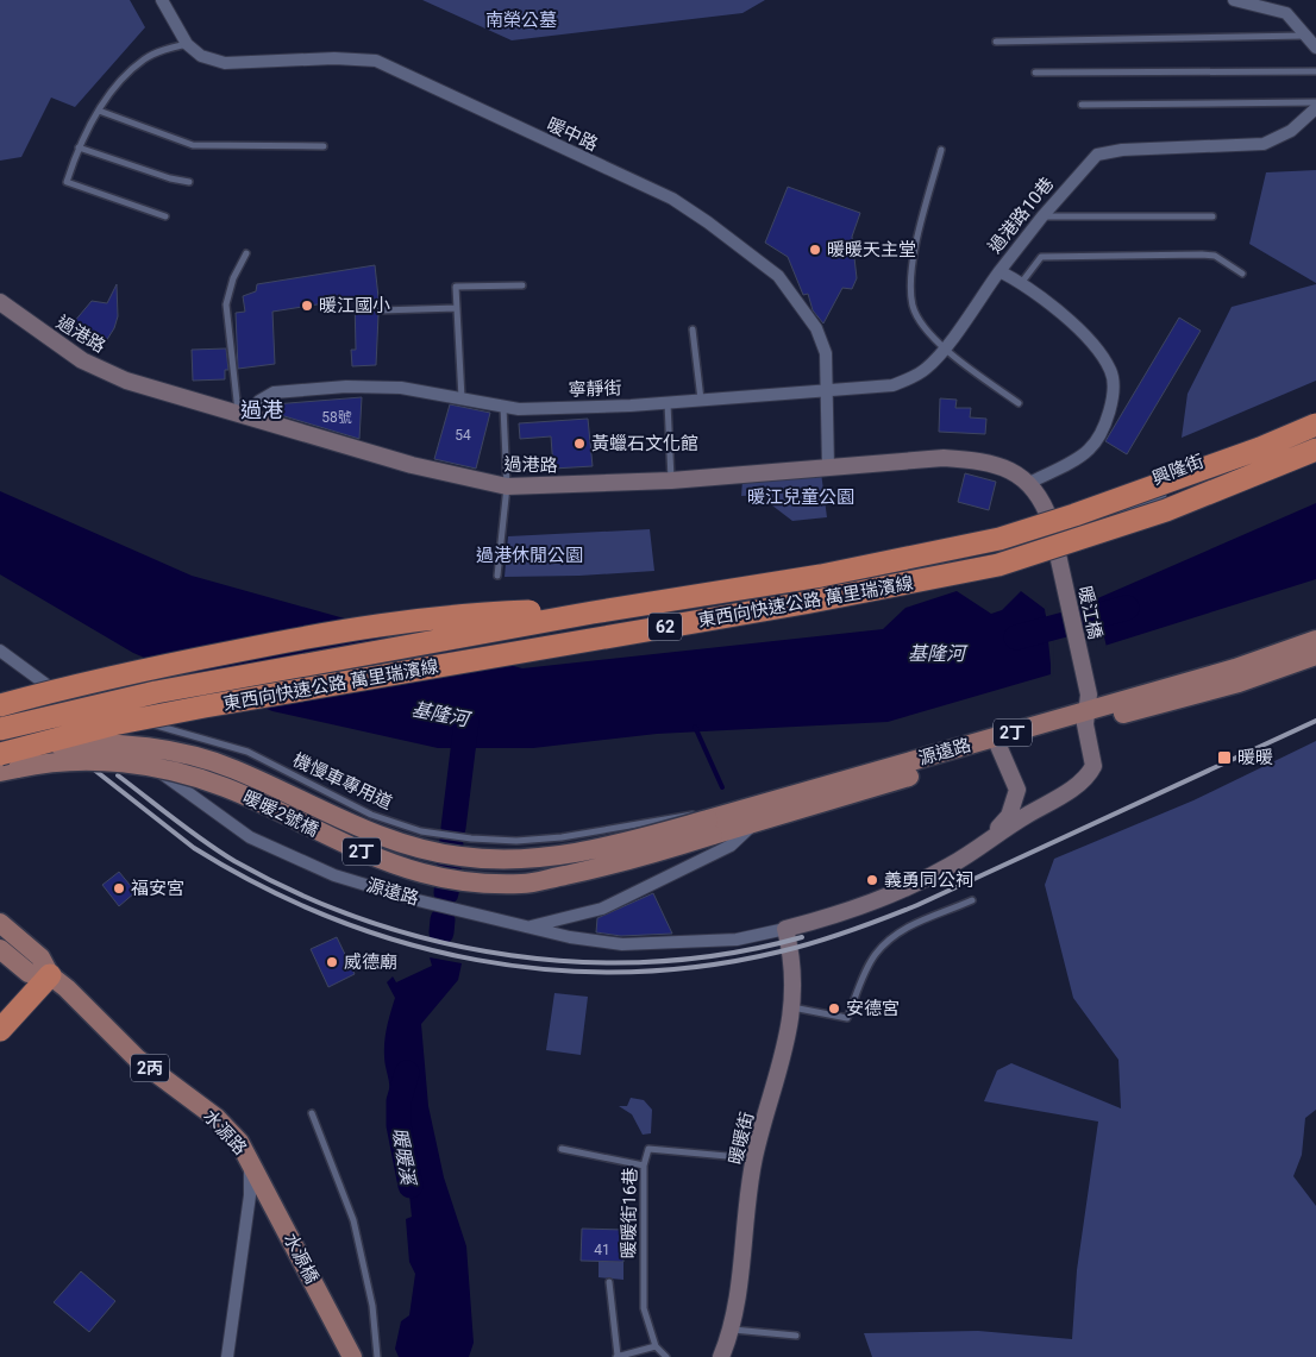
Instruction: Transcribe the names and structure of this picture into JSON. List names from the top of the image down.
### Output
{
  "streets": {
    "highway": ["東西向快速公路 萬里瑞濱線", "62"],
    "main road": [
      "2丁",
      "源遠路",
      "暖暖2號橋",
      "2丙",
      "水源路",
      "水源橋"
    ],
    "street": [
      "暖中路",
      "過港路10巷",
      "過港路",
      "寧靜街",
      "興隆街",
      "暖江橋",
      "暖暖街"
    ],
    "lane": ["機慢車專用道", "暖暖街16巷"]
  },
  "crossings": [
    ["暖中路", "過港路"],
    ["暖中路", "寧靜街"],
    ["過港路10巷", "過港路"],
    ["過港路10巷", "寧靜街"],
    ["過港路", "寧靜街"],
    ["過港路", "興隆街"],
    ["過港路", "暖江橋"],
    ["興隆街", "暖江橋"],
    ["東西向快速公路 萬里瑞濱線", "暖暖2號橋"],
    ["暖江橋", "源遠路"],
    ["源遠路", "機慢車專用道"],
    ["源遠路", "暖暖2號橋"],
    ["水源路", "水源橋"],
    ["暖暖街", "暖暖街16巷"]
  ],
  "districts": ["過港"],
  "water": ["基隆河", "暖暖溪"],
  "parks": ["南榮公墓", "暖江兒童公園", "過港休閒公園"],
  "places": {
    "other": [
      "暖暖天主堂",
      "暖江國小",
      "黃蠟石文化館",
      "義勇同公祠",
      "福安宮",
      "威德廟",
      "安德宮"
    ],
    "transit": ["暖暖"]
  },
  "house_numbers": ["58號", "54", "41"]
}
